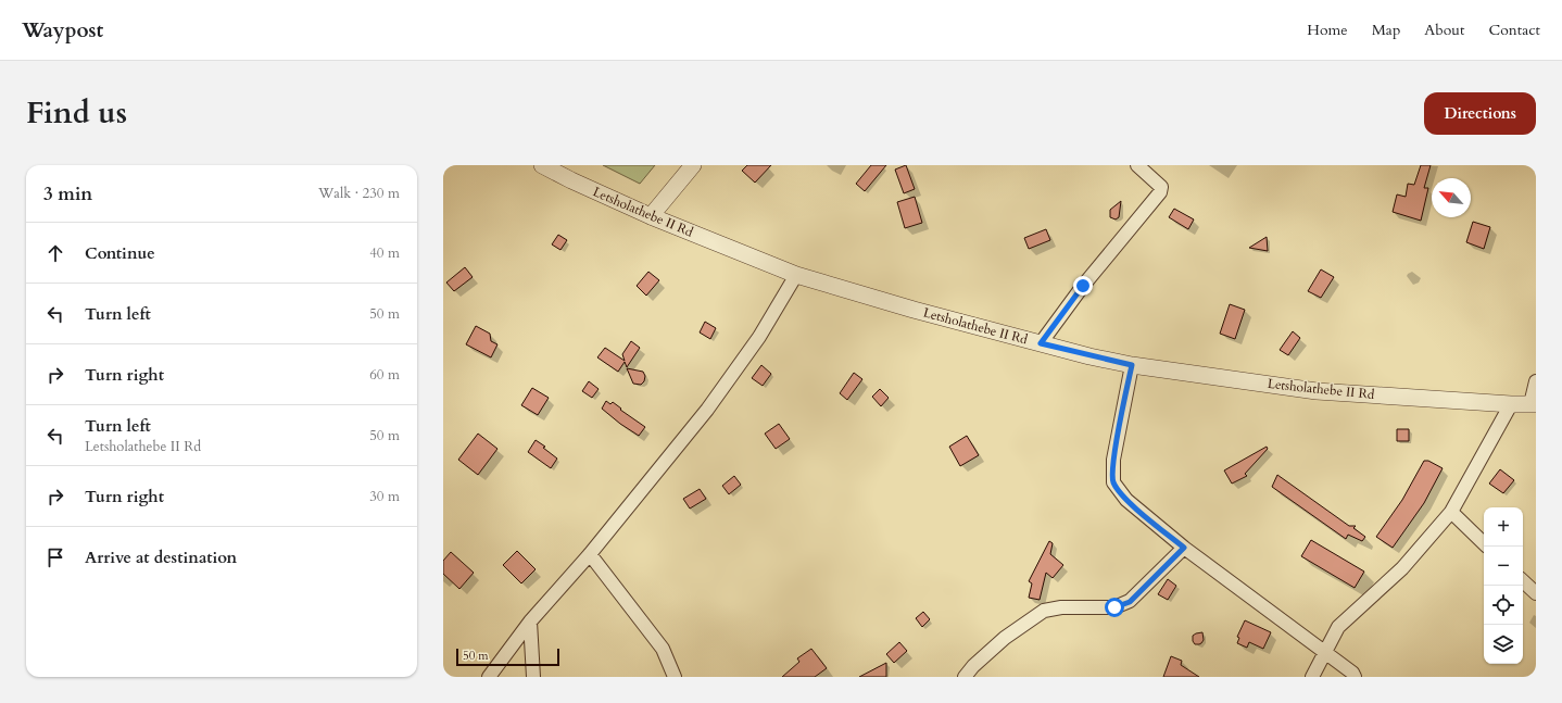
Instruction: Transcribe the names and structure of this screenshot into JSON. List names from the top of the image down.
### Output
{
  "streets": {
    "street": ["Letsholathebe II Rd"]
  },
  "scale_bar": "50 m",
  "north": "top left",
  "page": {
    "header": "Waypost",
    "nav": [
      "Home",
      "Map",
      "About",
      "Contact"
    ],
    "title": "Find us",
    "buttons": "Directions",
    "heading": ["3 min", "Walk · 230 m"],
    "list": [
      ["Continue", "40 m"],
      ["Turn left", "50 m"],
      ["Turn right", "60 m"],
      ["Turn left", "Letsholathebe II Rd", "50 m"],
      ["Turn right", "30 m"],
      "Arrive at destination"
    ],
    "map_buttons": ["+", "−"],
    "scale": "50 m"
  }
}
